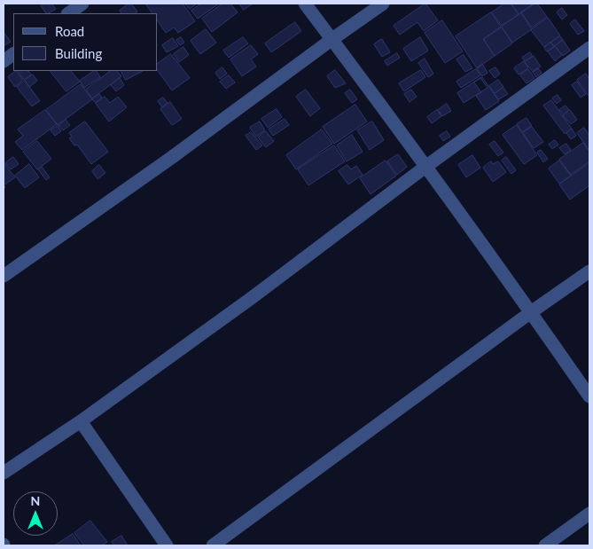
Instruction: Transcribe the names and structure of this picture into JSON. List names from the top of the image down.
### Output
{
  "legend": ["Road", "Building"],
  "north": "top"
}
